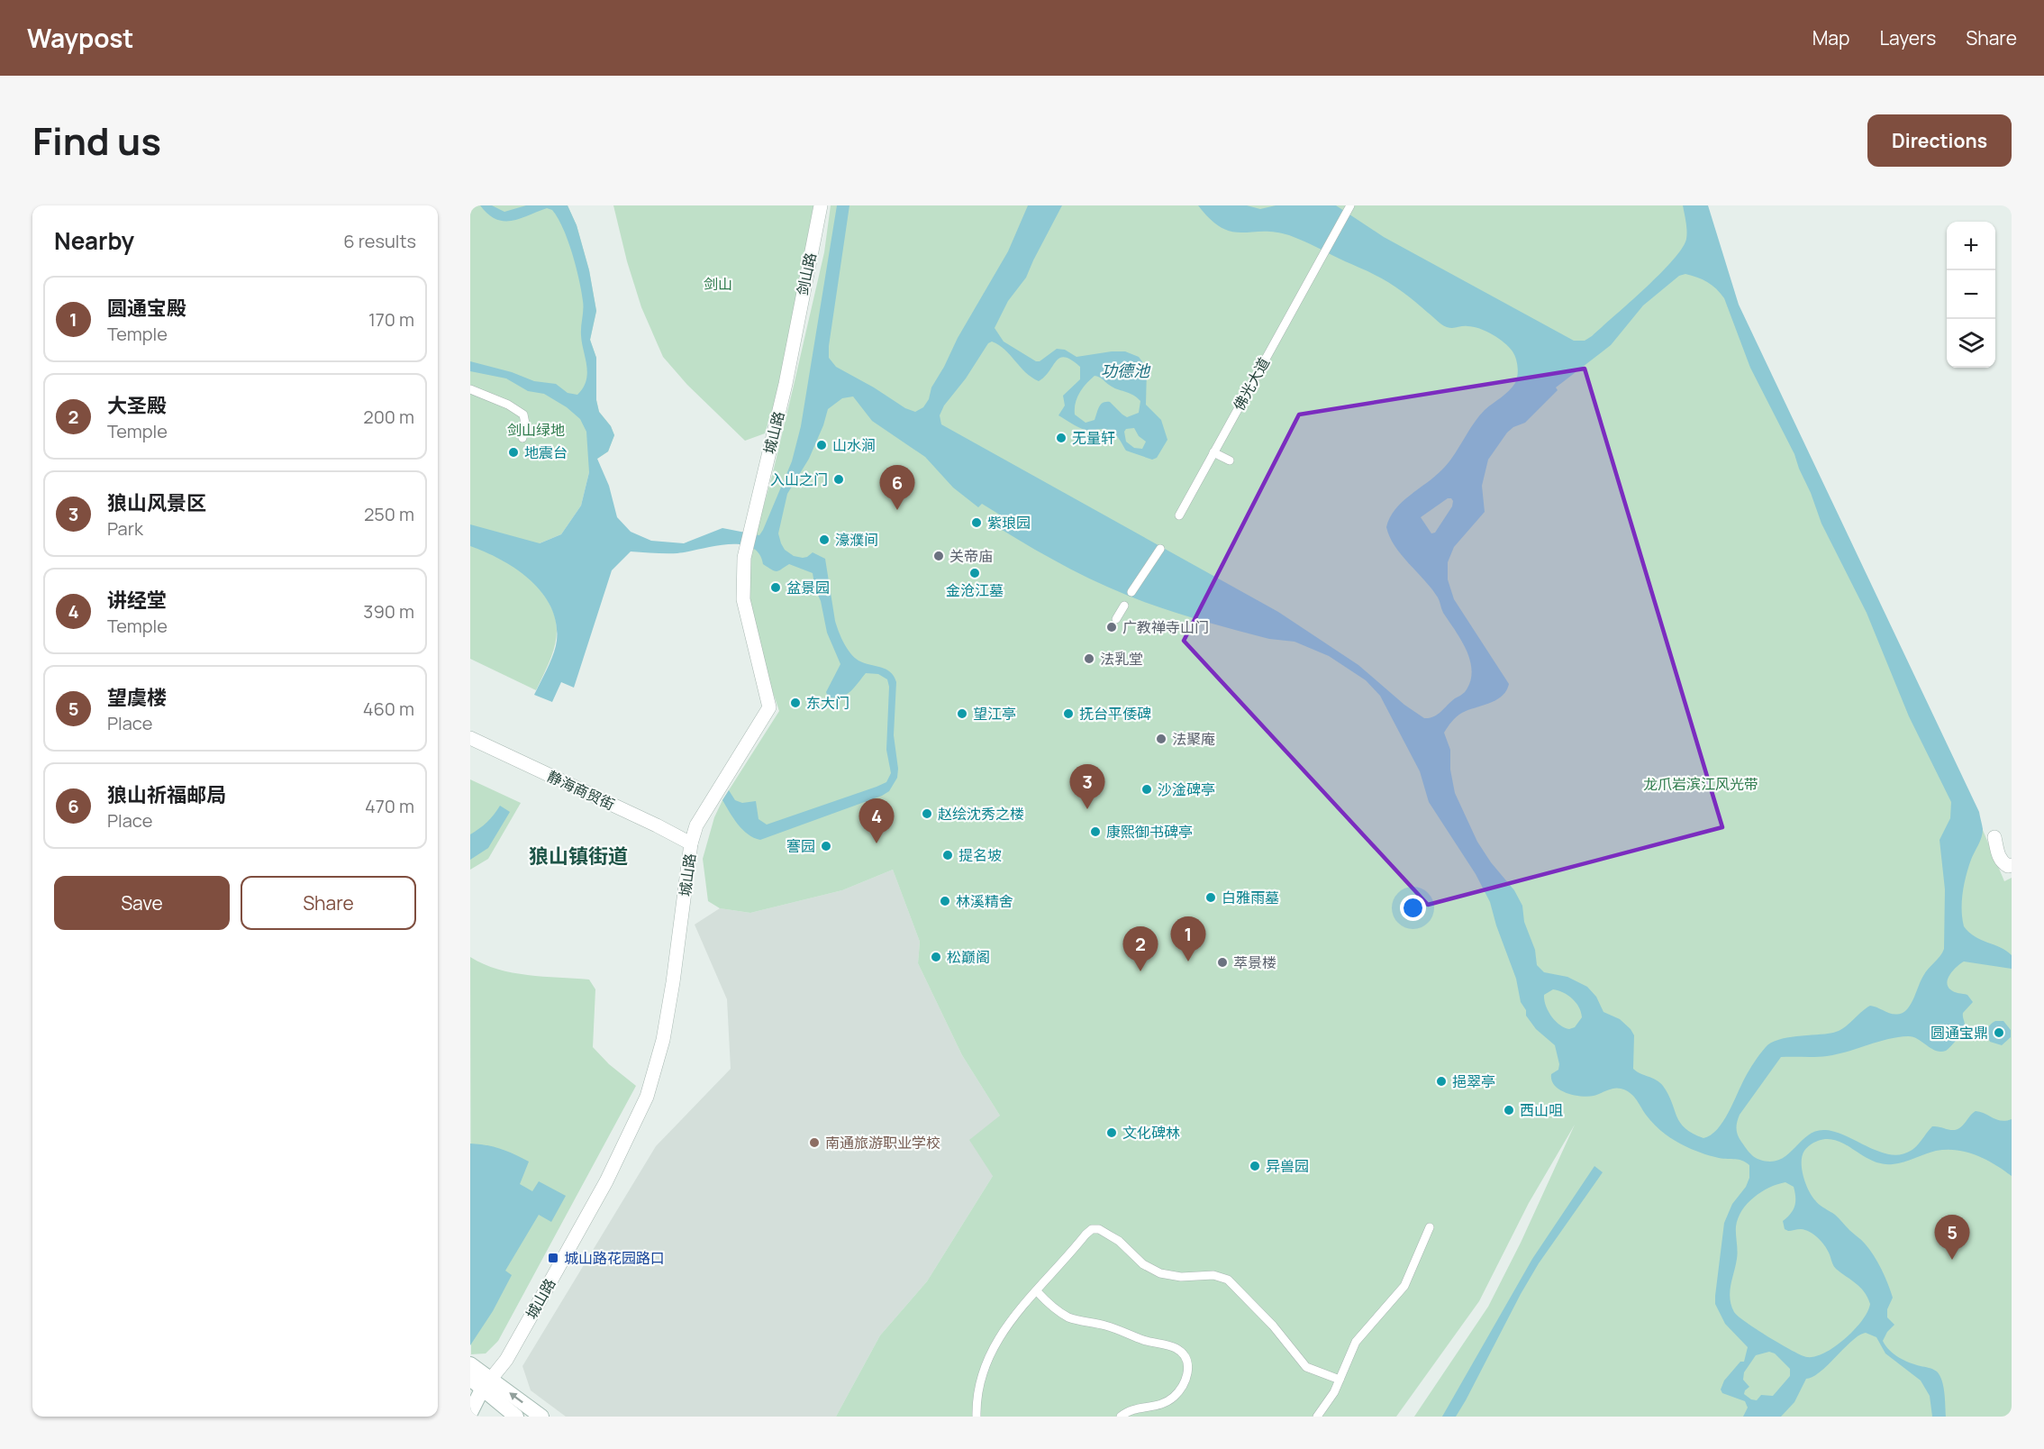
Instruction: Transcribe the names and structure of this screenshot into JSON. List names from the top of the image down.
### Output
{
  "streets": {
    "main road": ["城山路"],
    "street": ["剑山路", "佛光大道", "静海商贸街"]
  },
  "crossings": [
    ["剑山路", "城山路"],
    ["城山路", "静海商贸街"]
  ],
  "districts": ["狼山镇街道"],
  "water": ["功德池"],
  "parks": ["剑山", "剑山绿地", "龙爪岩滨江风光带"],
  "places": {
    "other": [
      "无量轩",
      "山水涧",
      "地震台",
      "入山之门",
      "紫琅园",
      "濠濮间",
      "关帝庙",
      "金沧江墓",
      "盆景园",
      "广教禅寺山门",
      "法乳堂",
      "东大门",
      "望江亭",
      "抚台平倭碑",
      "法聚庵",
      "沙淦碑亭",
      "赵绘沈秀之楼",
      "康熙御书碑亭",
      "謇园",
      "提名坡",
      "白雅雨墓",
      "林溪精舍",
      "松巅阁",
      "萃景楼",
      "圆通宝鼎",
      "挹翠亭",
      "西山咀",
      "文化碑林",
      "南通旅游职业学校",
      "异兽园"
    ],
    "transit": ["城山路花园路口"]
  },
  "page": {
    "header": "Waypost",
    "nav": ["Map", "Layers", "Share"],
    "title": "Find us",
    "buttons": [
      "Directions",
      ["Save", "Share"]
    ],
    "heading": ["Nearby", "6 results"],
    "map_buttons": ["+", "−"],
    "list": [
      {
        "mark": "1",
        "name": "圆通宝殿",
        "note": "Temple",
        "value": "170 m"
      },
      {
        "mark": "2",
        "name": "大圣殿",
        "note": "Temple",
        "value": "200 m"
      },
      {
        "mark": "3",
        "name": "狼山风景区",
        "note": "Park",
        "value": "250 m"
      },
      {
        "mark": "4",
        "name": "讲经堂",
        "note": "Temple",
        "value": "390 m"
      },
      {
        "mark": "5",
        "name": "望虞楼",
        "note": "Place",
        "value": "460 m"
      },
      {
        "mark": "6",
        "name": "狼山祈福邮局",
        "note": "Place",
        "value": "470 m"
      }
    ],
    "pins": [
      "6",
      "3",
      "4",
      "1",
      "2",
      "5"
    ]
  }
}
